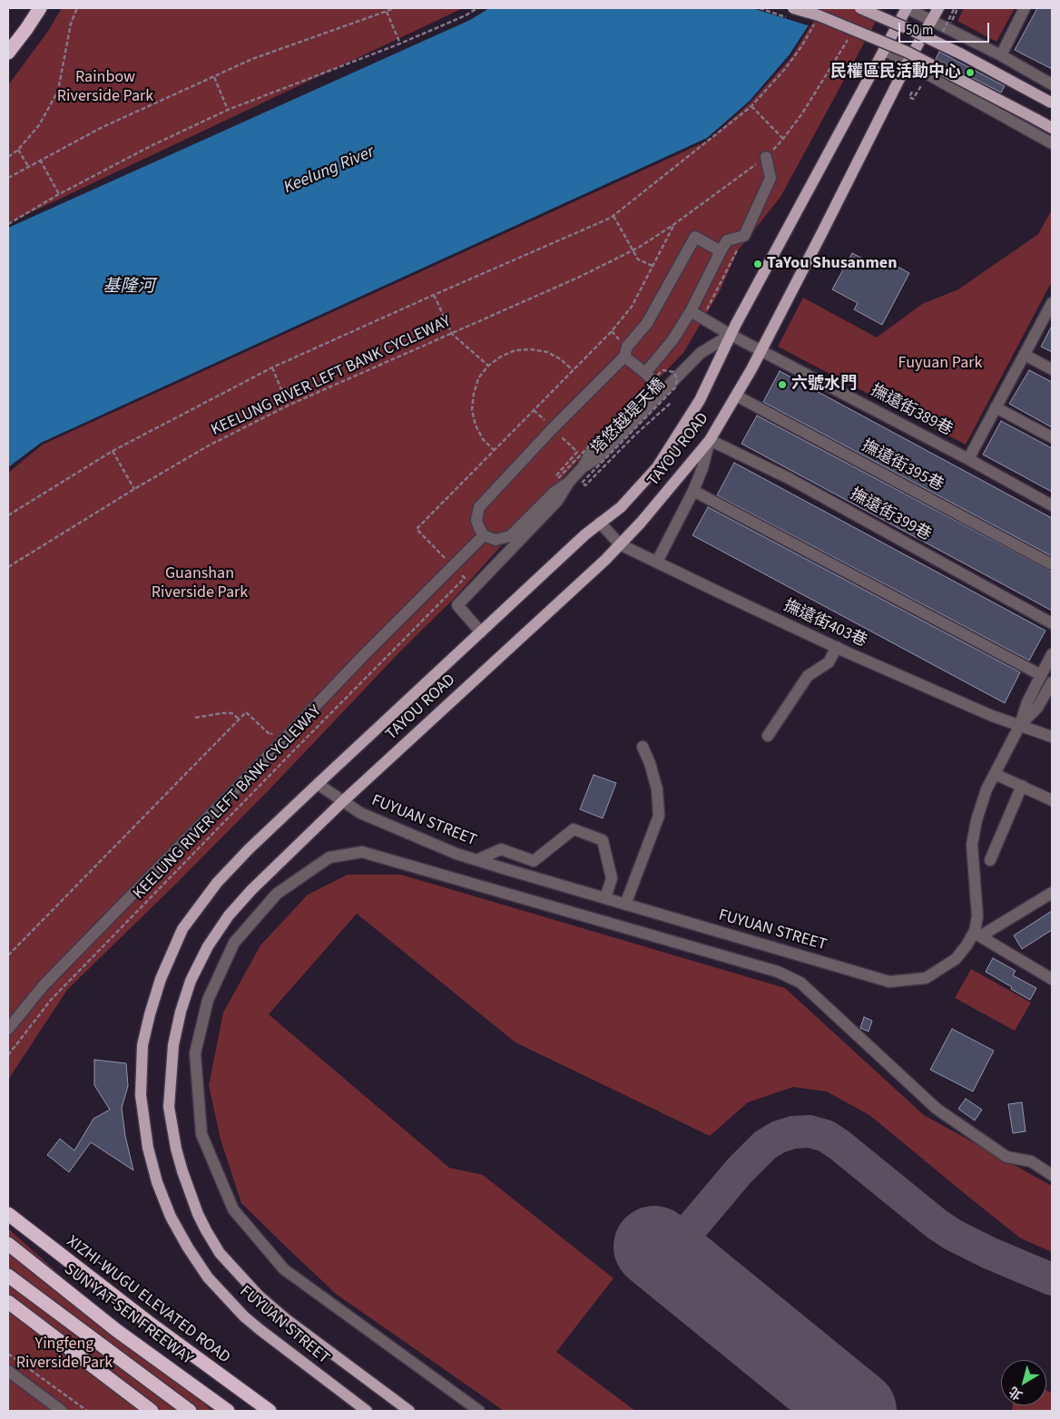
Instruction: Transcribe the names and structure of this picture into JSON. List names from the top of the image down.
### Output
{
  "streets": {
    "highway": ["XIZHI-WUGU ELEVATED ROAD", "SUN YAT-SEN FREEWAY"],
    "main road": ["TAYOU ROAD", "FUYUAN STREET"],
    "street": [
      "撫遠街389巷",
      "撫遠街395巷",
      "撫遠街399巷",
      "撫遠街403巷"
    ],
    "path": ["KEELUNG RIVER LEFT BANK CYCLEWAY", "塔悠越堤天橋"]
  },
  "crossings": [
    ["撫遠街389巷", "TAYOU ROAD"],
    ["TAYOU ROAD", "撫遠街395巷"],
    ["TAYOU ROAD", "撫遠街399巷"],
    ["TAYOU ROAD", "撫遠街403巷"],
    ["TAYOU ROAD", "FUYUAN STREET"],
    ["撫遠街403巷", "FUYUAN STREET"]
  ],
  "water": ["Keelung River", "基隆河"],
  "parks": [
    "Rainbow Riverside Park",
    "Fuyuan Park",
    "Guanshan Riverside Park",
    "Yingfeng Riverside Park"
  ],
  "places": ["民權區民活動中心", "TaYou Shusanmen", "六號水門"],
  "scale_bar": "50 m",
  "north": "bottom left"
}
